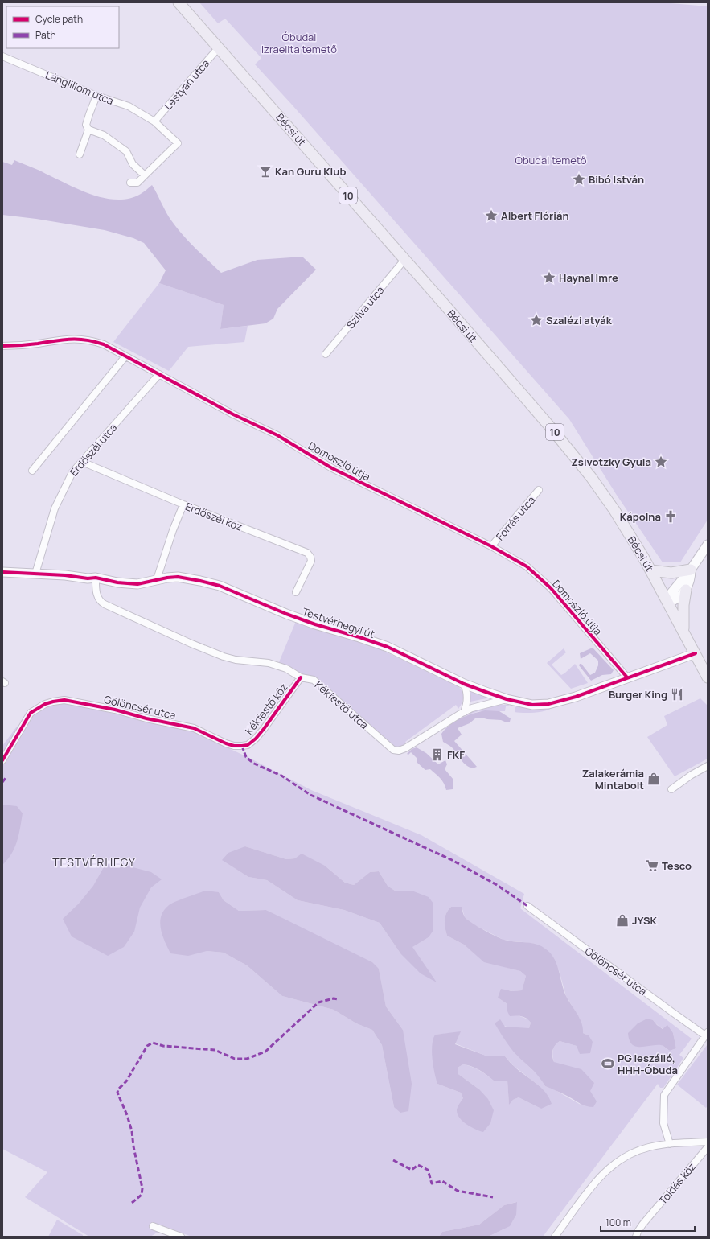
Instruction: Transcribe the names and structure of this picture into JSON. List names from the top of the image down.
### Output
{
  "streets": {
    "main road": ["Bécsi út", "10"],
    "street": [
      "Lestyán utca",
      "Lángliliom utca",
      "Szilva utca",
      "Erdőszél utca",
      "Domoszló útja",
      "Erdőszél köz",
      "Forrás utca",
      "Testvérhegyi út",
      "Kékfestő utca",
      "Gölöncsér utca",
      "Kékfestő köz",
      "Toldás köz"
    ]
  },
  "crossings": [
    ["Lestyán utca", "Lángliliom utca"],
    ["Lestyán utca", "Bécsi út"],
    ["Bécsi út", "Szilva utca"],
    ["Bécsi út", "Testvérhegyi út"],
    ["Erdőszél utca", "Domoszló útja"],
    ["Erdőszél utca", "Erdőszél köz"],
    ["Erdőszél utca", "Testvérhegyi út"],
    ["Domoszló útja", "Forrás utca"],
    ["Domoszló útja", "Testvérhegyi út"],
    ["Testvérhegyi út", "Kékfestő utca"],
    ["Kékfestő utca", "Kékfestő köz"],
    ["Gölöncsér utca", "Kékfestő köz"]
  ],
  "districts": ["TESTVÉRHEGY"],
  "parks": ["Óbudai izraelita temető", "Óbudai temető"],
  "places": {
    "bar": ["Kan Guru Klub"],
    "place": [
      "Bibó István",
      "Albert Flórián",
      "Haynal Imre",
      "Szalézi atyák",
      "Zsivotzky Gyula"
    ],
    "church": ["Kápolna"],
    "restaurant": ["Burger King"],
    "building": ["FKF"],
    "shop": ["Zalakerámia Mintabolt", "JYSK"],
    "supermarket": ["Tesco"],
    "sports": ["PG leszálló, HHH-Óbuda"]
  },
  "legend": ["Cycle path", "Path"],
  "scale_bar": "100 m"
}
